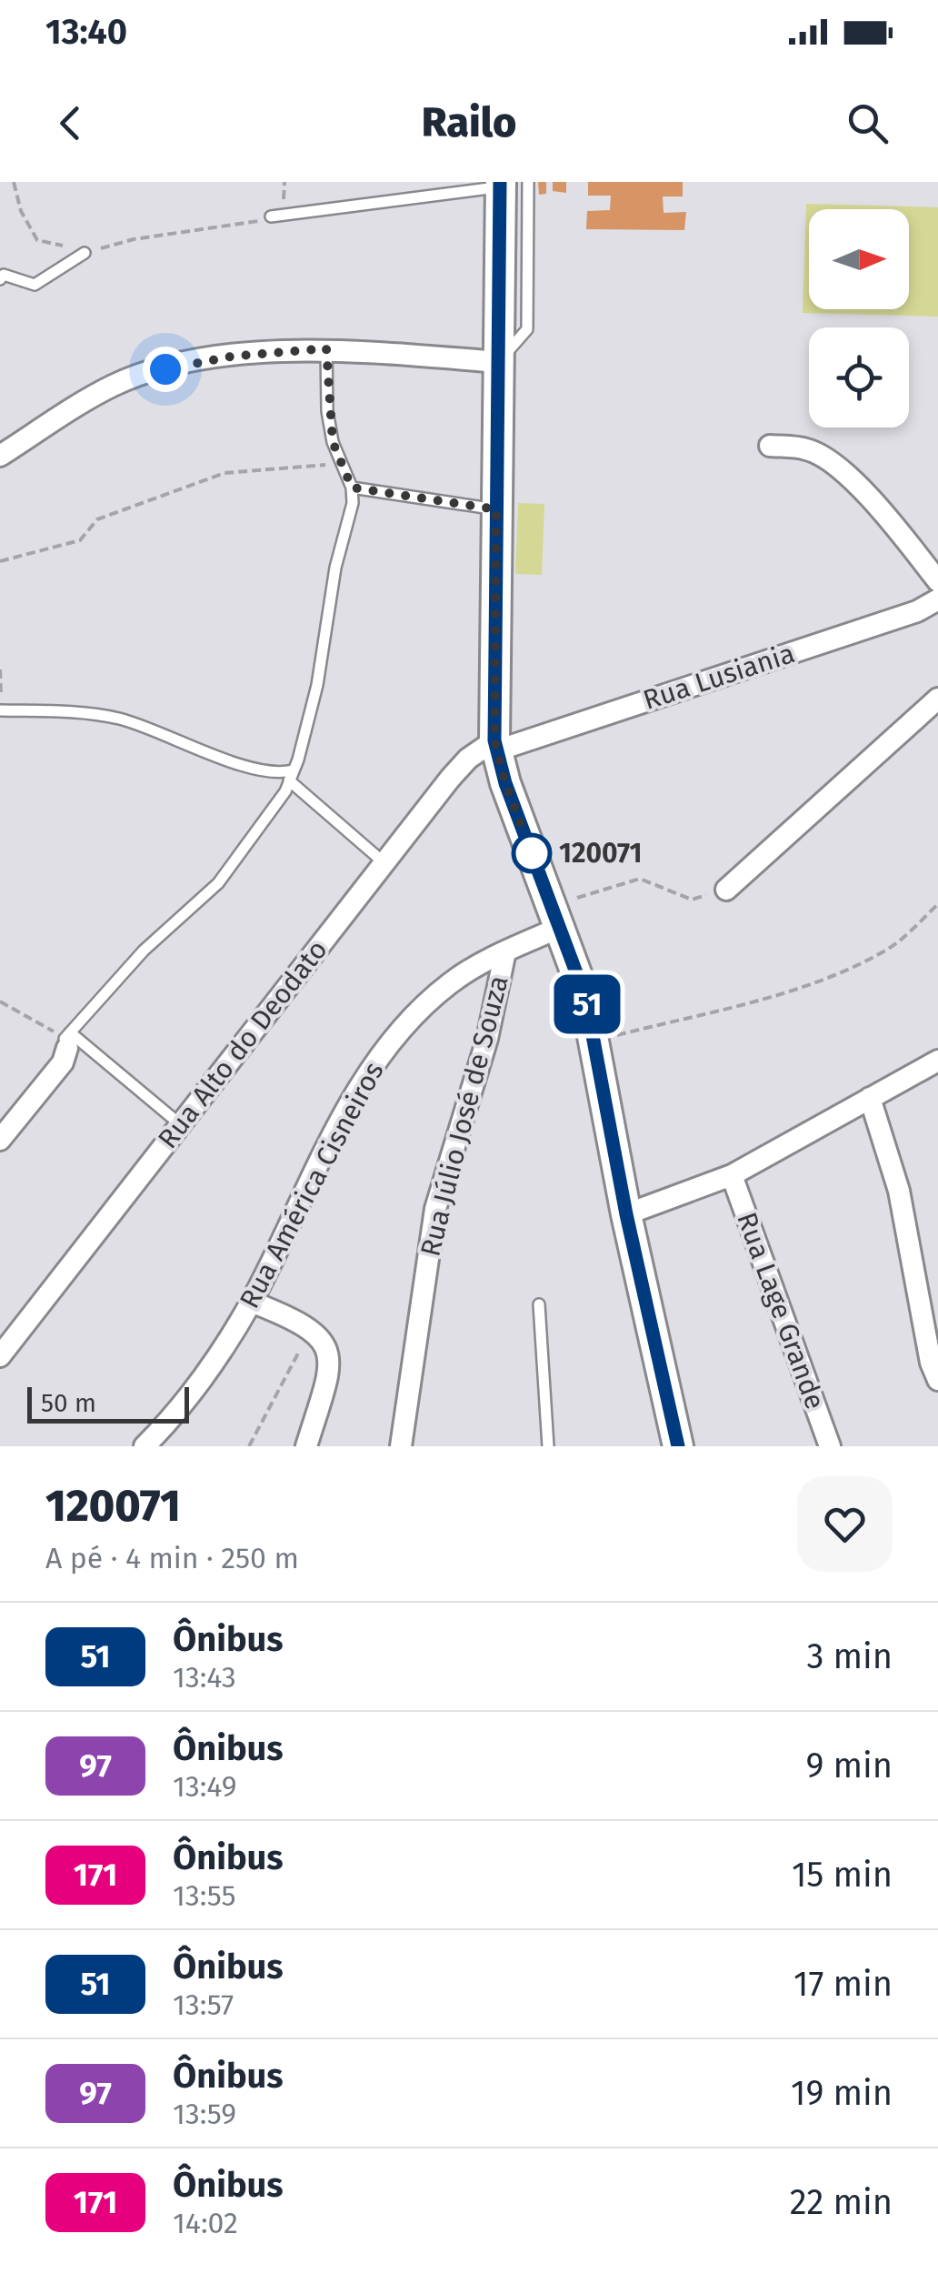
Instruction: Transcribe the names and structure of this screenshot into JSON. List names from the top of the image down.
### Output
{
  "streets": {
    "street": [
      "Rua Lusiania",
      "Rua Alto do Deodato",
      "Rua Júlio José de Souza",
      "Rua América Cisneiros",
      "Rua Lage Grande"
    ]
  },
  "crossings": [
    ["Rua Lusiania", "Rua Alto do Deodato"],
    ["Rua Júlio José de Souza", "Rua América Cisneiros"]
  ],
  "places": ["120071"],
  "lines": ["bus line 51"],
  "scale_bar": "50 m",
  "north": "right",
  "page": {
    "status": "13:40",
    "header": "Railo",
    "on_map": "51",
    "scale": "50 m",
    "heading": ["120071", "A pé · 4 min · 250 m"],
    "list": [
      {
        "mark": "51",
        "name": "Ônibus",
        "note": "13:43",
        "value": "3 min"
      },
      {
        "mark": "97",
        "name": "Ônibus",
        "note": "13:49",
        "value": "9 min"
      },
      {
        "mark": "171",
        "name": "Ônibus",
        "note": "13:55",
        "value": "15 min"
      },
      {
        "mark": "51",
        "name": "Ônibus",
        "note": "13:57",
        "value": "17 min"
      },
      {
        "mark": "97",
        "name": "Ônibus",
        "note": "13:59",
        "value": "19 min"
      },
      {
        "mark": "171",
        "name": "Ônibus",
        "note": "14:02",
        "value": "22 min"
      }
    ]
  }
}
